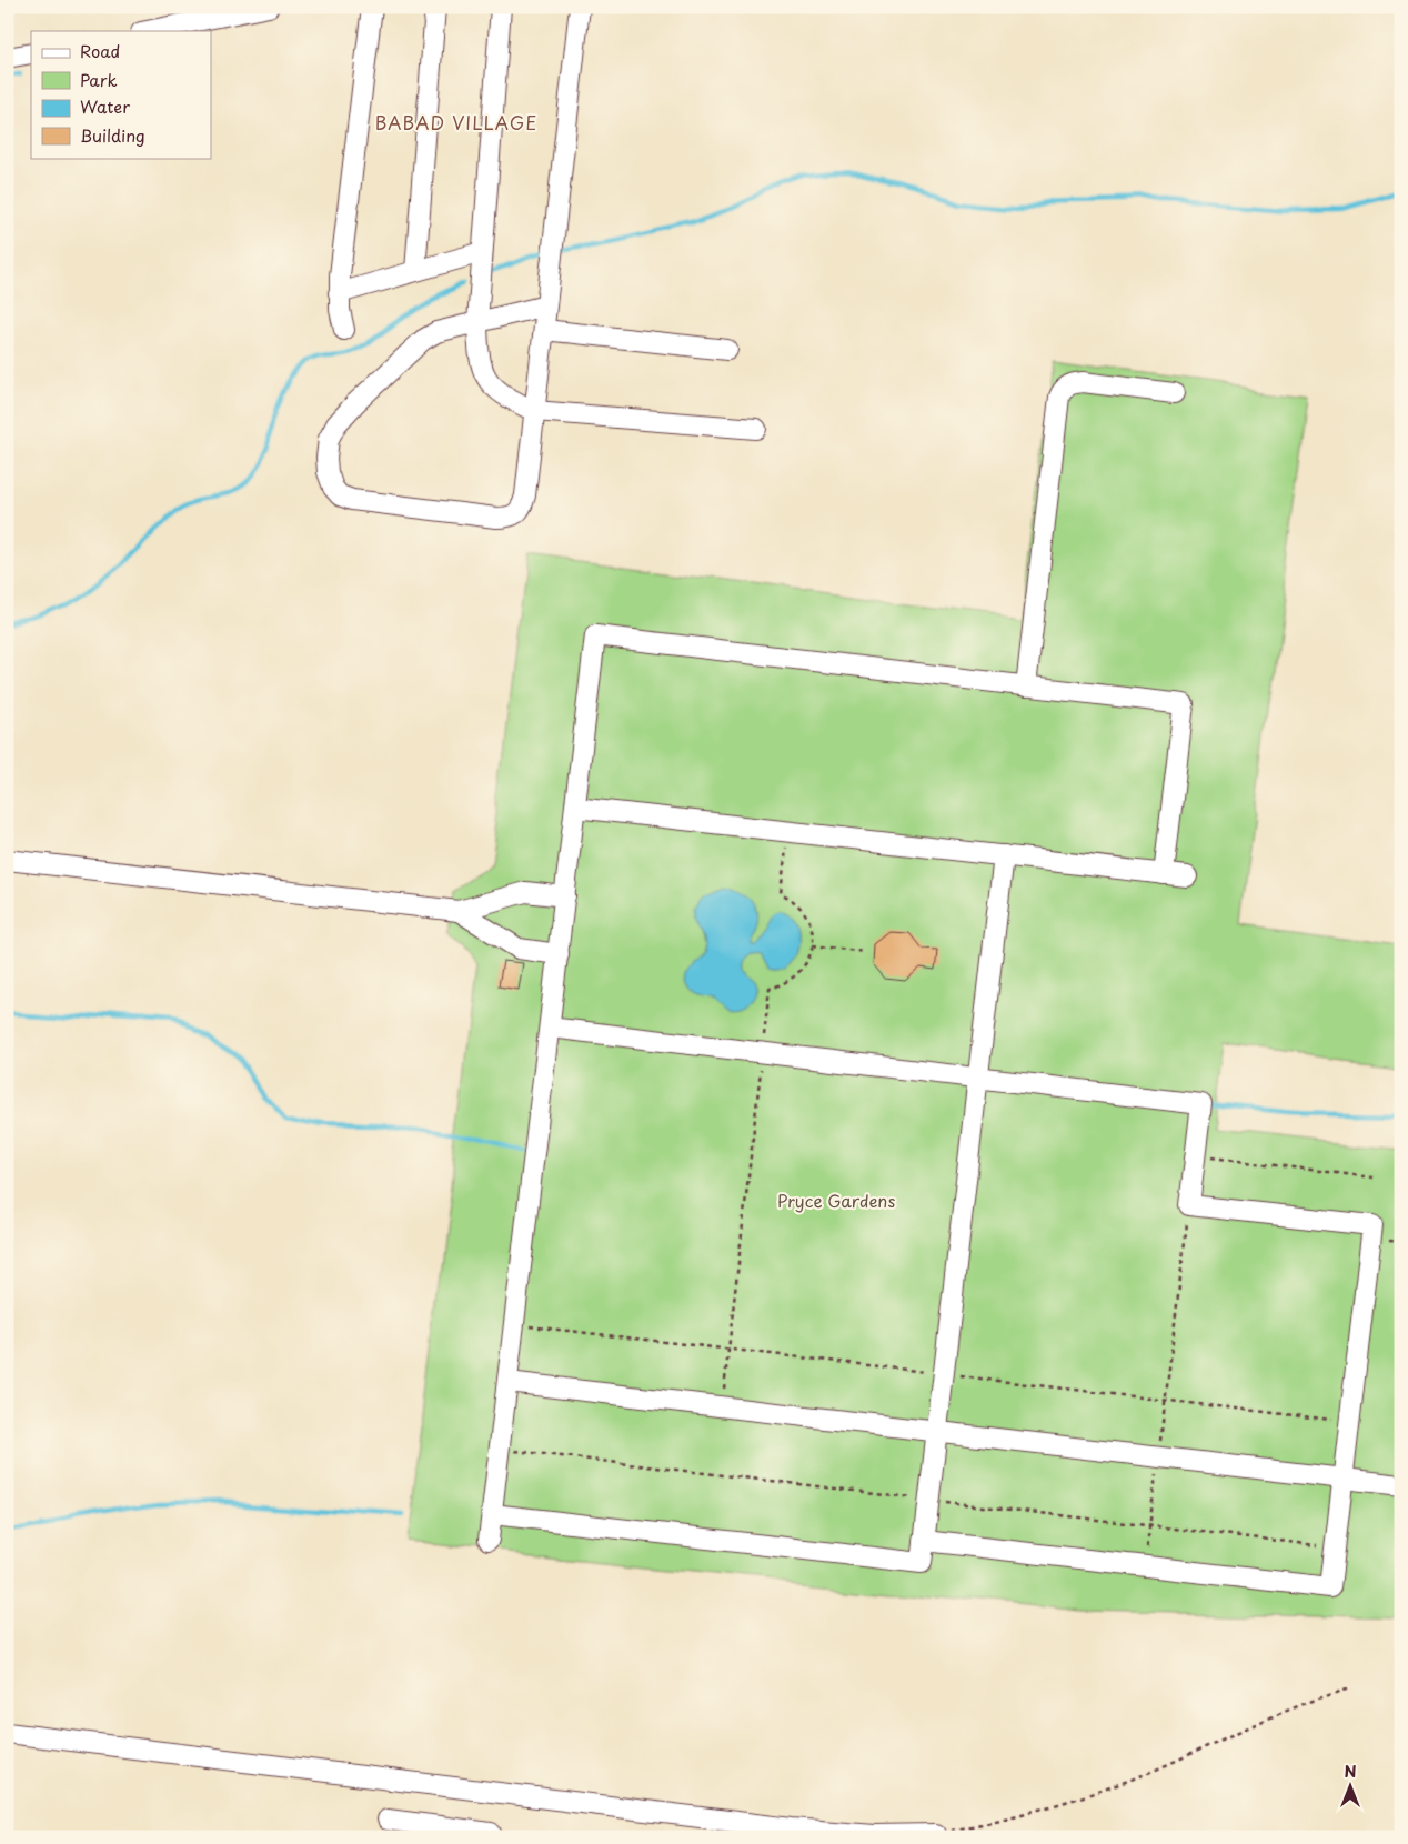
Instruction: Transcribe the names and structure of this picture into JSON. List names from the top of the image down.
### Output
{
  "districts": ["BABAD VILLAGE"],
  "parks": ["Pryce Gardens"],
  "legend": [
    "Road",
    "Park",
    "Water",
    "Building"
  ],
  "north": "top"
}
